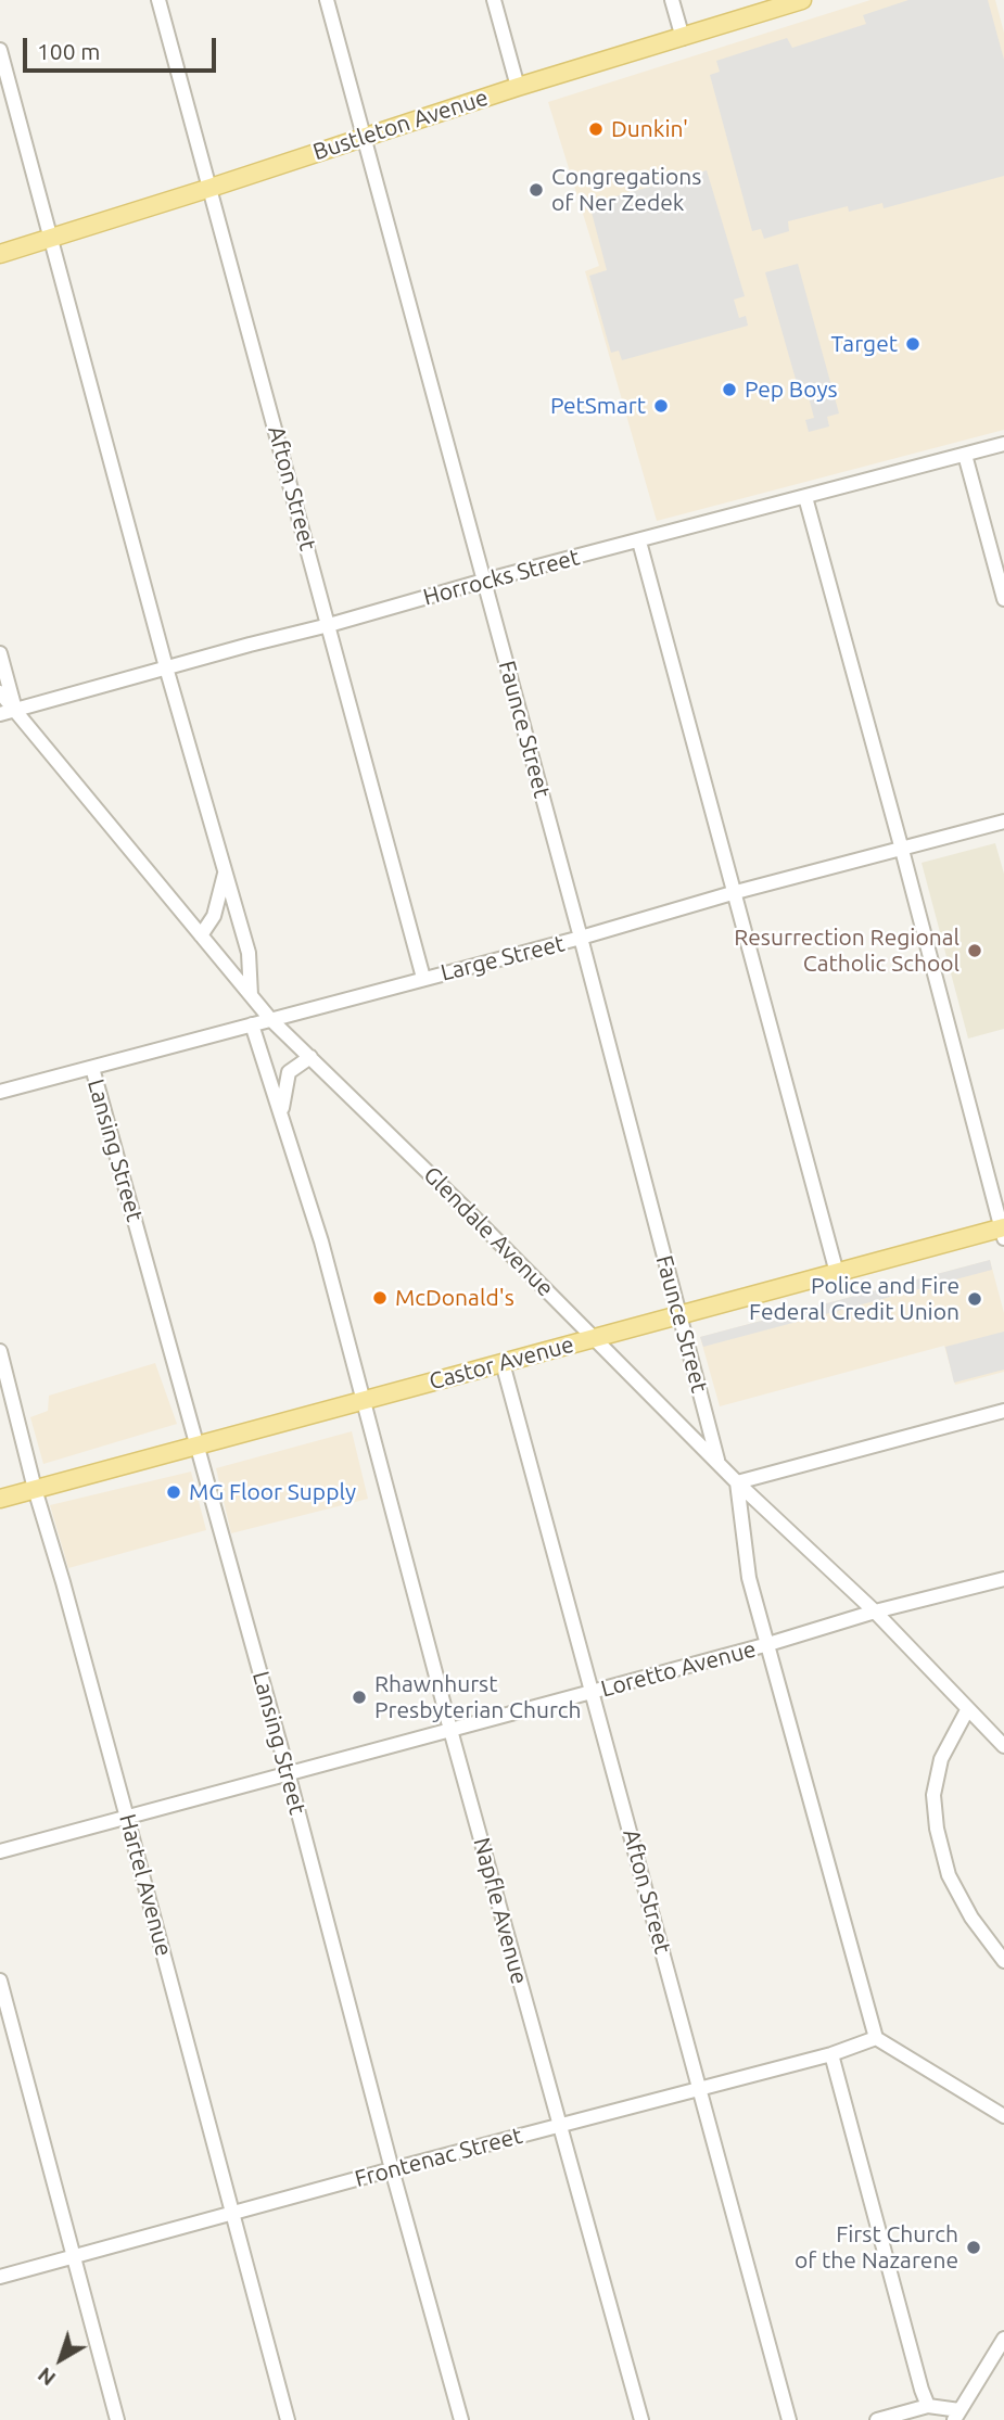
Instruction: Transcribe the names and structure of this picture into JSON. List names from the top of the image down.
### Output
{
  "streets": {
    "main road": ["Bustleton Avenue", "Castor Avenue"],
    "street": [
      "Afton Street",
      "Horrocks Street",
      "Faunce Street",
      "Large Street",
      "Lansing Street",
      "Glendale Avenue",
      "Loretto Avenue",
      "Hartel Avenue",
      "Napfle Avenue",
      "Frontenac Street"
    ]
  },
  "crossings": [
    ["Bustleton Avenue", "Afton Street"],
    ["Bustleton Avenue", "Faunce Street"],
    ["Afton Street", "Horrocks Street"],
    ["Afton Street", "Large Street"],
    ["Afton Street", "Castor Avenue"],
    ["Afton Street", "Loretto Avenue"],
    ["Afton Street", "Frontenac Street"],
    ["Horrocks Street", "Faunce Street"],
    ["Horrocks Street", "Glendale Avenue"],
    ["Faunce Street", "Large Street"],
    ["Faunce Street", "Glendale Avenue"],
    ["Faunce Street", "Castor Avenue"],
    ["Large Street", "Lansing Street"],
    ["Large Street", "Glendale Avenue"],
    ["Large Street", "Napfle Avenue"],
    ["Lansing Street", "Castor Avenue"],
    ["Lansing Street", "Loretto Avenue"],
    ["Lansing Street", "Frontenac Street"],
    ["Glendale Avenue", "Castor Avenue"],
    ["Glendale Avenue", "Loretto Avenue"],
    ["Castor Avenue", "Hartel Avenue"],
    ["Castor Avenue", "Napfle Avenue"],
    ["Loretto Avenue", "Hartel Avenue"],
    ["Loretto Avenue", "Napfle Avenue"],
    ["Hartel Avenue", "Frontenac Street"],
    ["Napfle Avenue", "Frontenac Street"]
  ],
  "places": [
    "Dunkin'",
    "Congregations of Ner Zedek",
    "Target",
    "Pep Boys",
    "PetSmart",
    "Resurrection Regional Catholic School",
    "McDonald's",
    "Police and Fire Federal Credit Union",
    "MG Floor Supply",
    "Rhawnhurst Presbyterian Church",
    "First Church of the Nazarene"
  ],
  "scale_bar": "100 m",
  "north": "bottom left"
}
